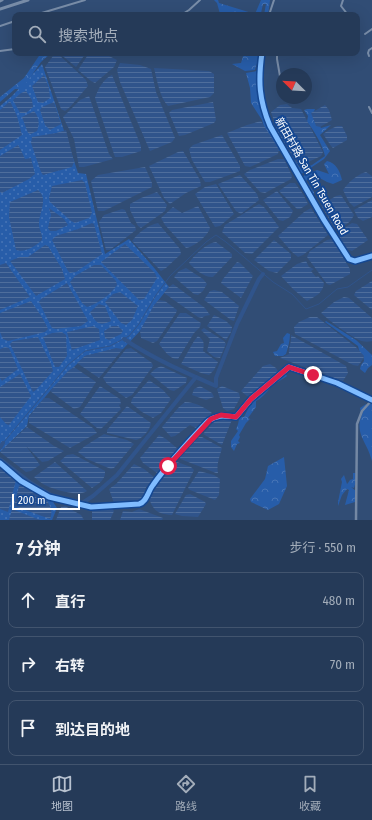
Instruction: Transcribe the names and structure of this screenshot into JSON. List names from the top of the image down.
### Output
{
  "streets": {
    "street": ["新田村路 San Tin Tsuen Road"]
  },
  "scale_bar": "200 m",
  "north": "top left",
  "page": {
    "search": "搜索地点",
    "scale": "200 m",
    "heading": ["7 分钟", "步行 · 550 m"],
    "list": [
      ["直行", "480 m"],
      ["右转", "70 m"],
      "到达目的地"
    ],
    "nav": ["地图", "路线", "收藏"]
  }
}
